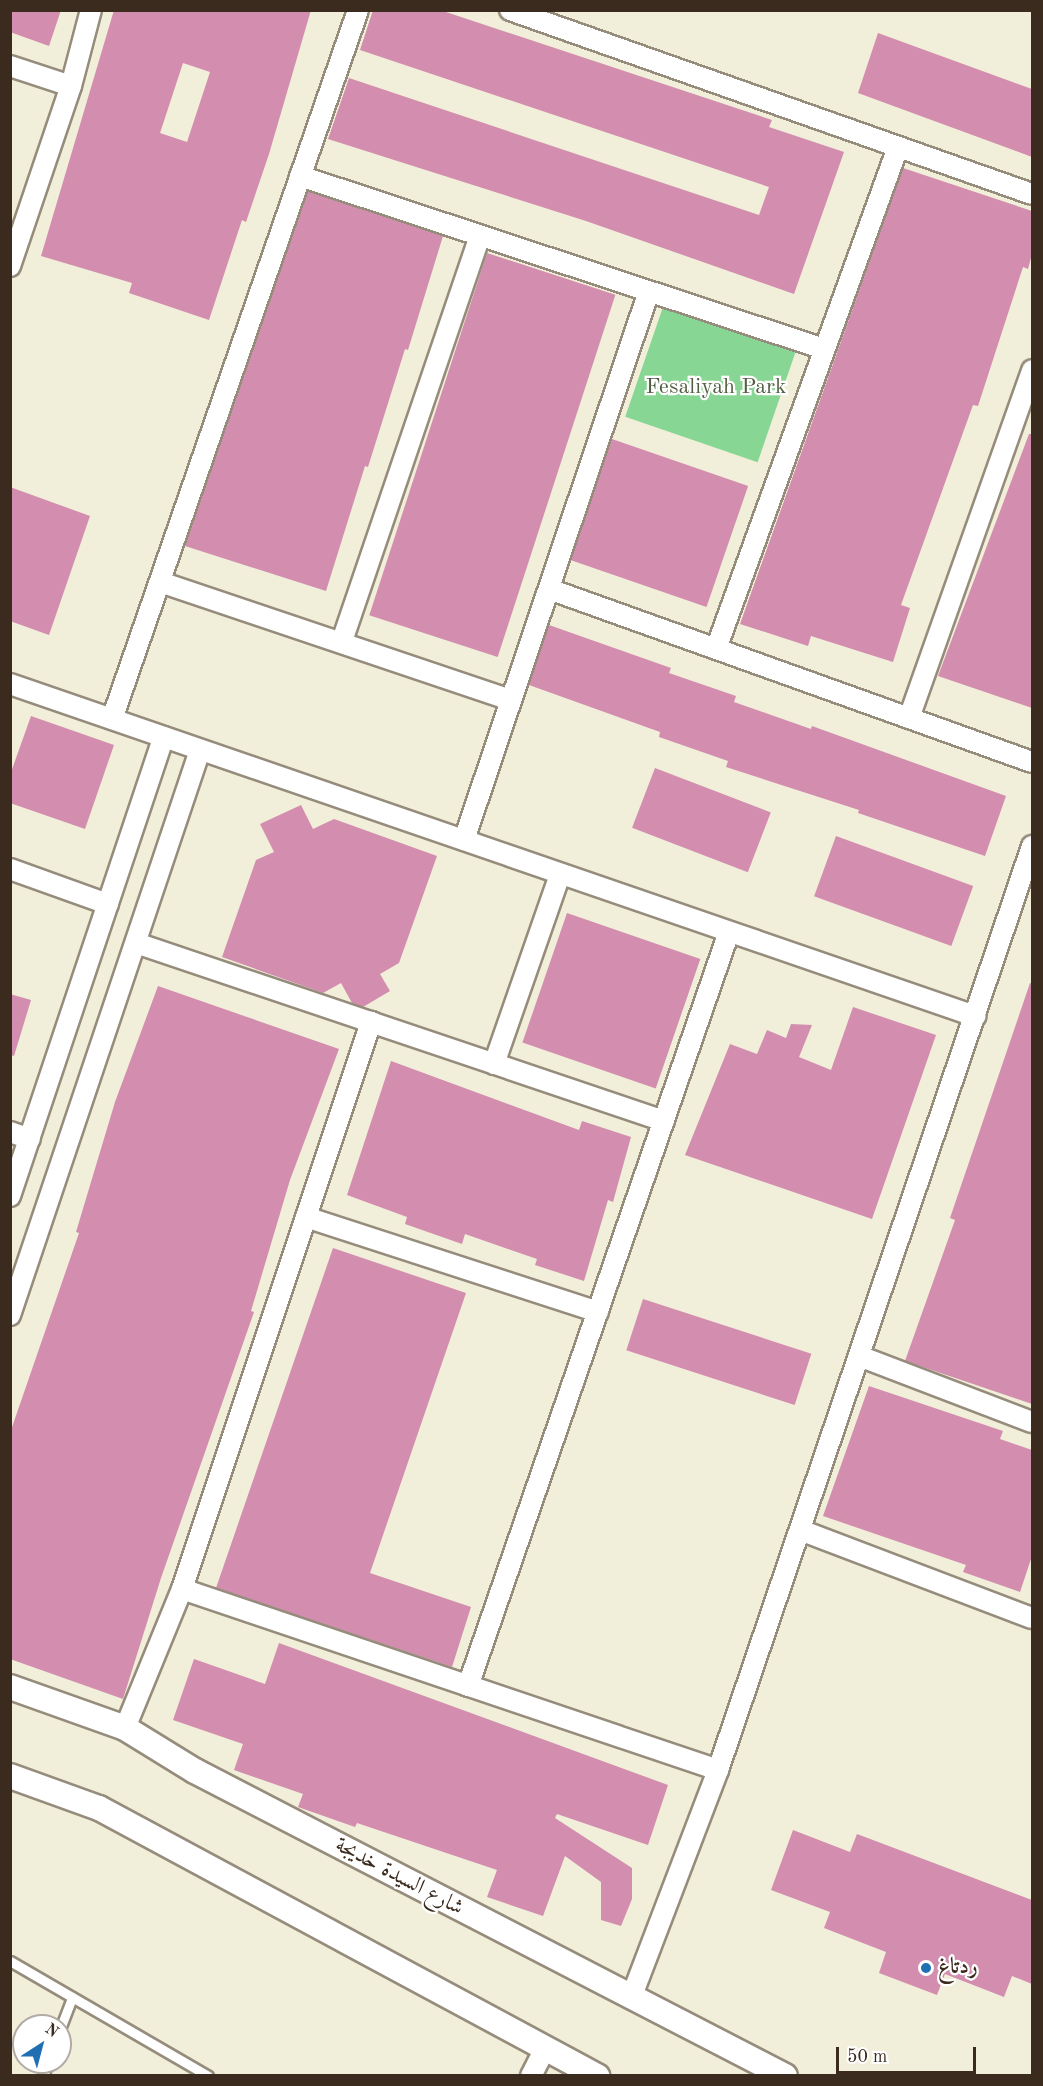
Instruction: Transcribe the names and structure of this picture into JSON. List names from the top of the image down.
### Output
{
  "streets": {
    "street": ["شارع السيدة خديجة"]
  },
  "parks": ["Fesaliyah Park"],
  "places": ["ردتاغ"],
  "scale_bar": "50 m",
  "north": "top right"
}
